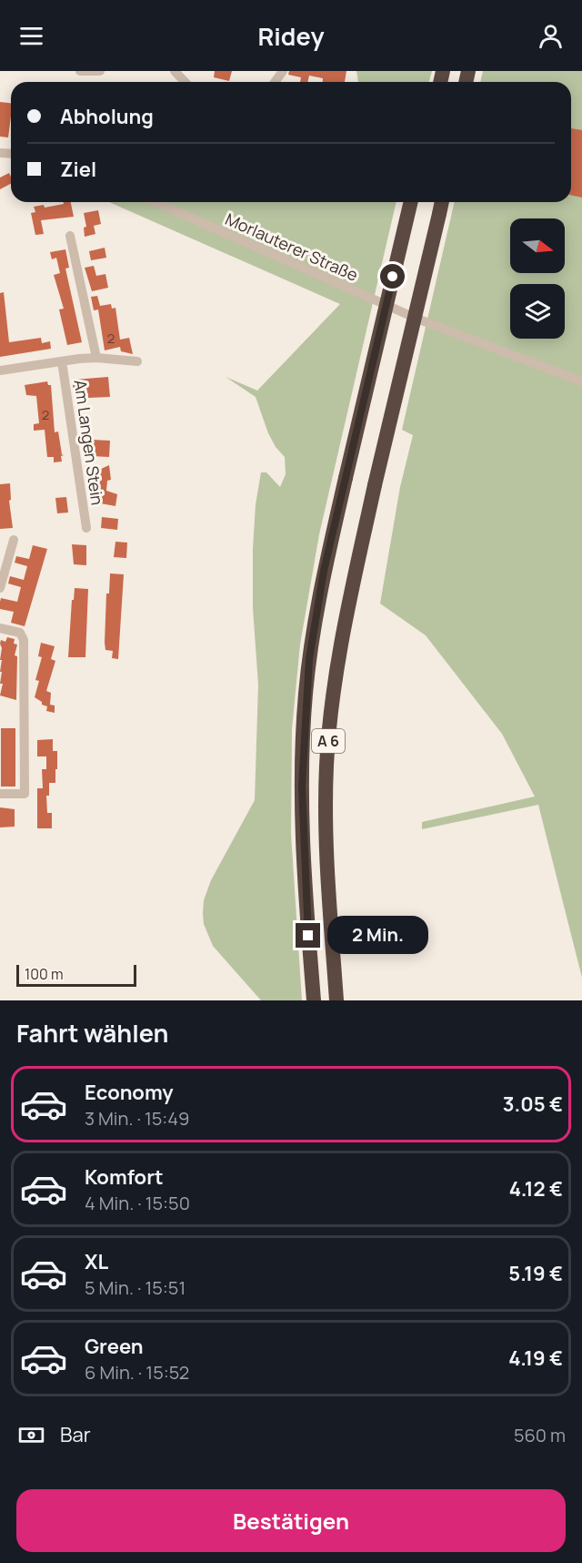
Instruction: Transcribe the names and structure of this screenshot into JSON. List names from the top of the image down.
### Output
{
  "streets": {
    "highway": ["A 6"],
    "street": ["Morlauterer Straße", "Am Langen Stein"]
  },
  "house_numbers": ["2", "2"],
  "scale_bar": "100 m",
  "north": "right",
  "page": {
    "header": "Ridey",
    "banner": ["Abholung", "Ziel"],
    "bubble": "2 Min.",
    "scale": "100 m",
    "heading": "Fahrt wählen",
    "list": [
      {
        "name": "Economy",
        "note": "3 Min. · 15:49",
        "value": "3.05 €"
      },
      {
        "name": "Komfort",
        "note": "4 Min. · 15:50",
        "value": "4.12 €"
      },
      {
        "name": "XL",
        "note": "5 Min. · 15:51",
        "value": "5.19 €"
      },
      {
        "name": "Green",
        "note": "6 Min. · 15:52",
        "value": "4.19 €"
      }
    ],
    "pay": ["Bar", "560 m"],
    "buttons": "Bestätigen"
  }
}
